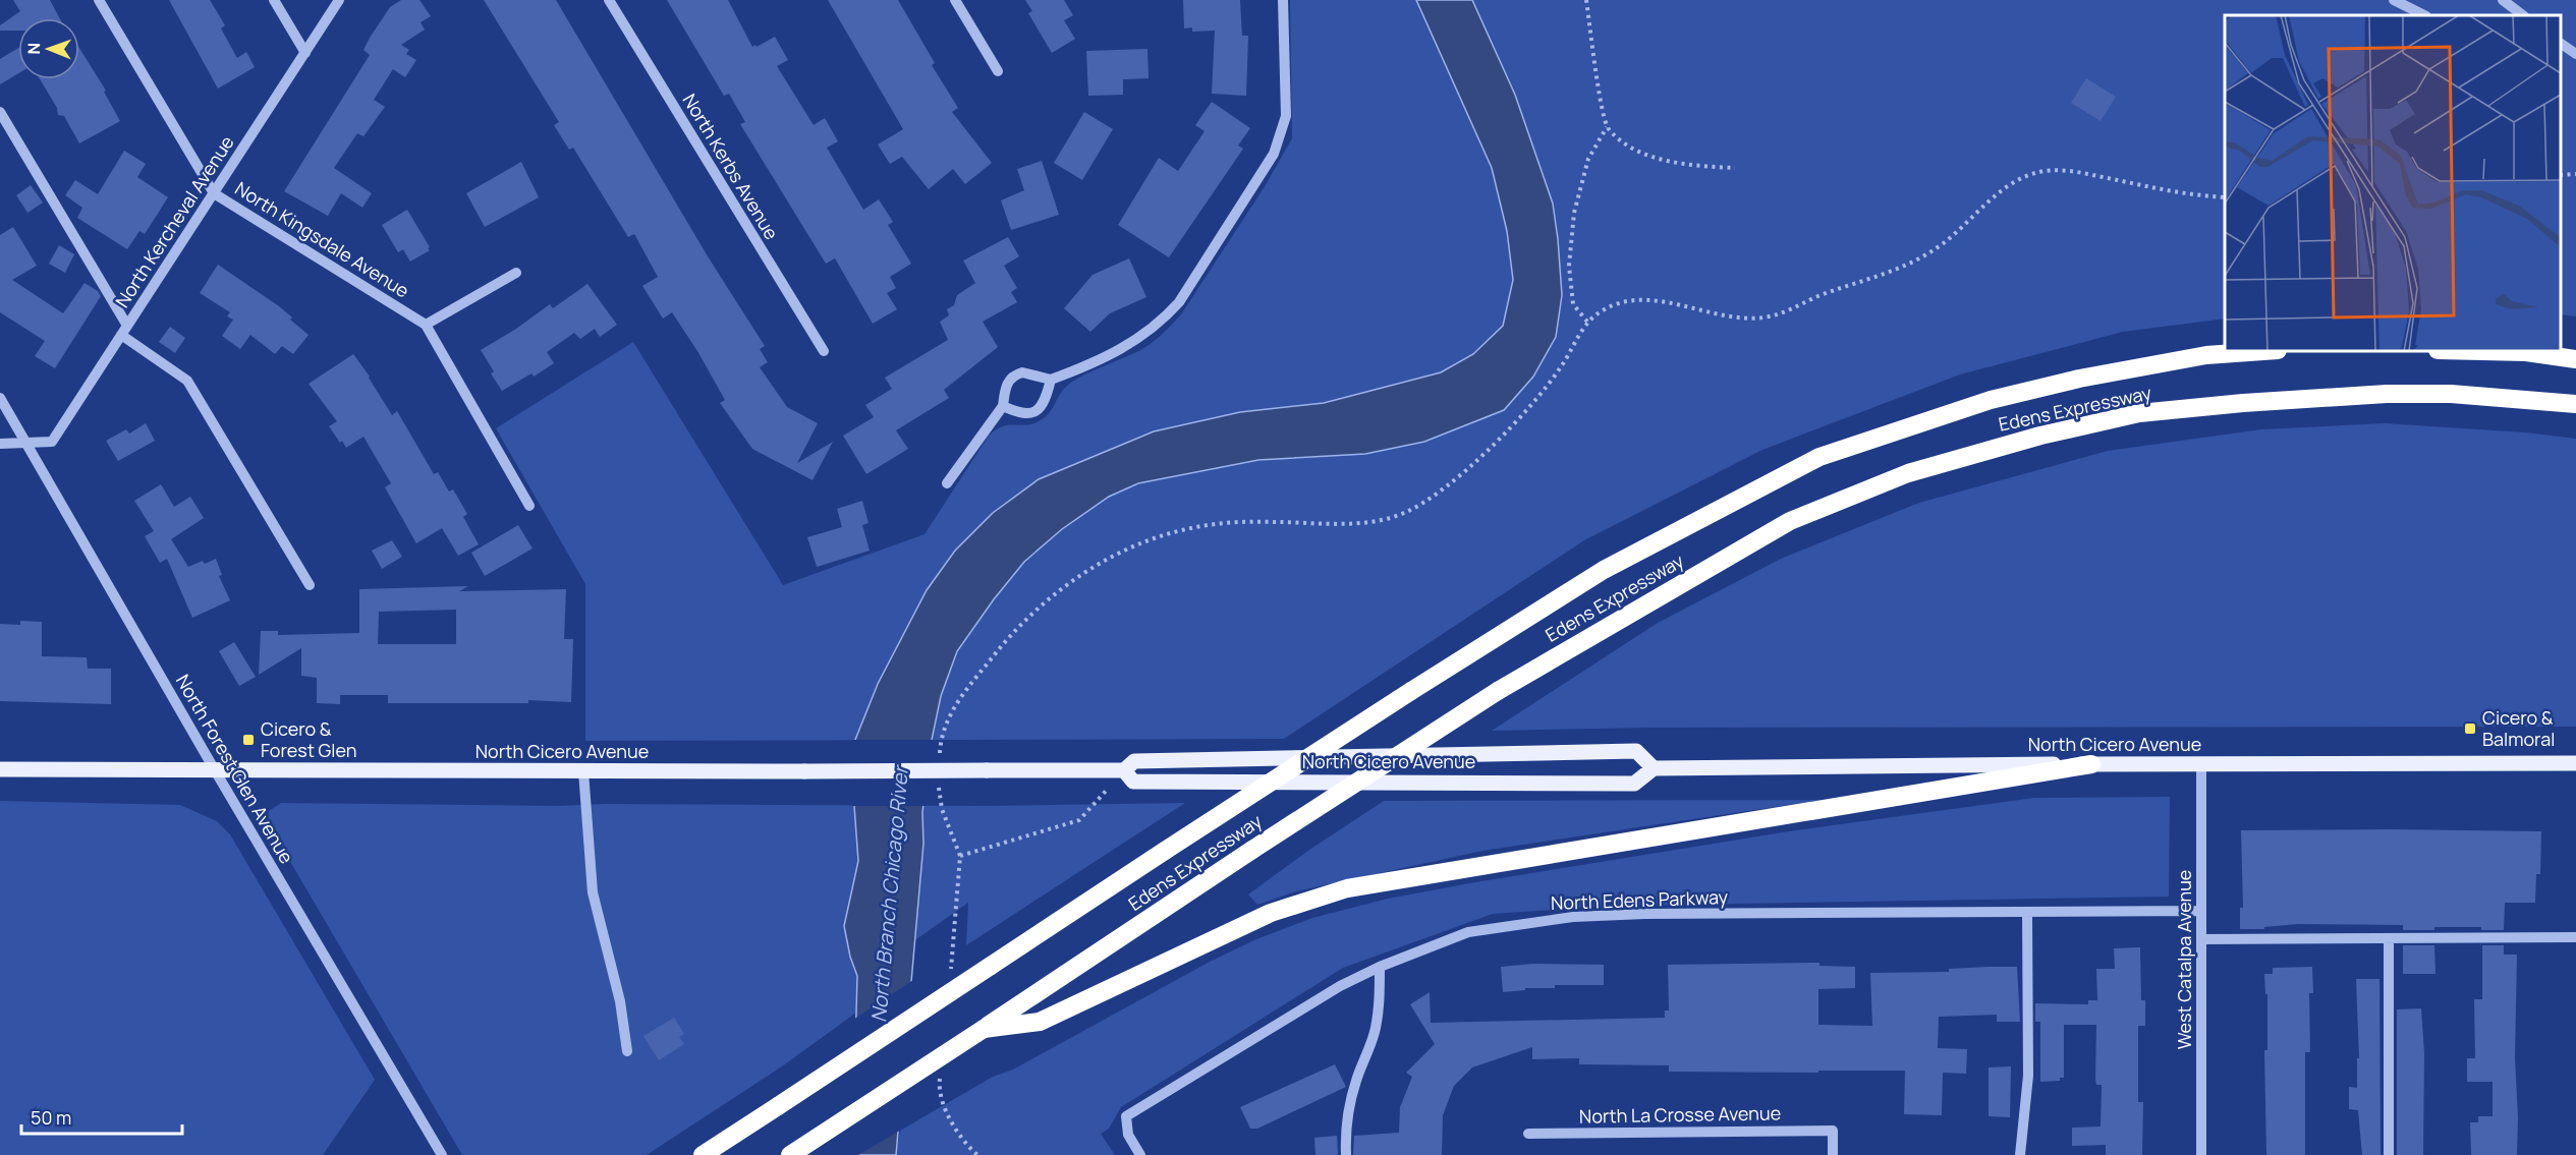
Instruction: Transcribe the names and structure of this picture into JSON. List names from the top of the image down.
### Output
{
  "streets": {
    "highway": ["Edens Expressway"],
    "main road": ["North Cicero Avenue"],
    "street": [
      "North Kerbs Avenue",
      "North Kercheval Avenue",
      "North Kingsdale Avenue",
      "North Forest Glen Avenue",
      "North Edens Parkway",
      "West Catalpa Avenue",
      "North La Crosse Avenue"
    ]
  },
  "crossings": [
    ["North Kercheval Avenue", "North Kingsdale Avenue"],
    ["North Kercheval Avenue", "North Forest Glen Avenue"],
    ["North Cicero Avenue", "North Forest Glen Avenue"],
    ["North Cicero Avenue", "West Catalpa Avenue"],
    ["North Edens Parkway", "West Catalpa Avenue"]
  ],
  "water": ["North Branch Chicago River"],
  "places": {
    "transit": ["Cicero & Balmoral", "Cicero & Forest Glen"]
  },
  "scale_bar": "50 m",
  "north": "left"
}
